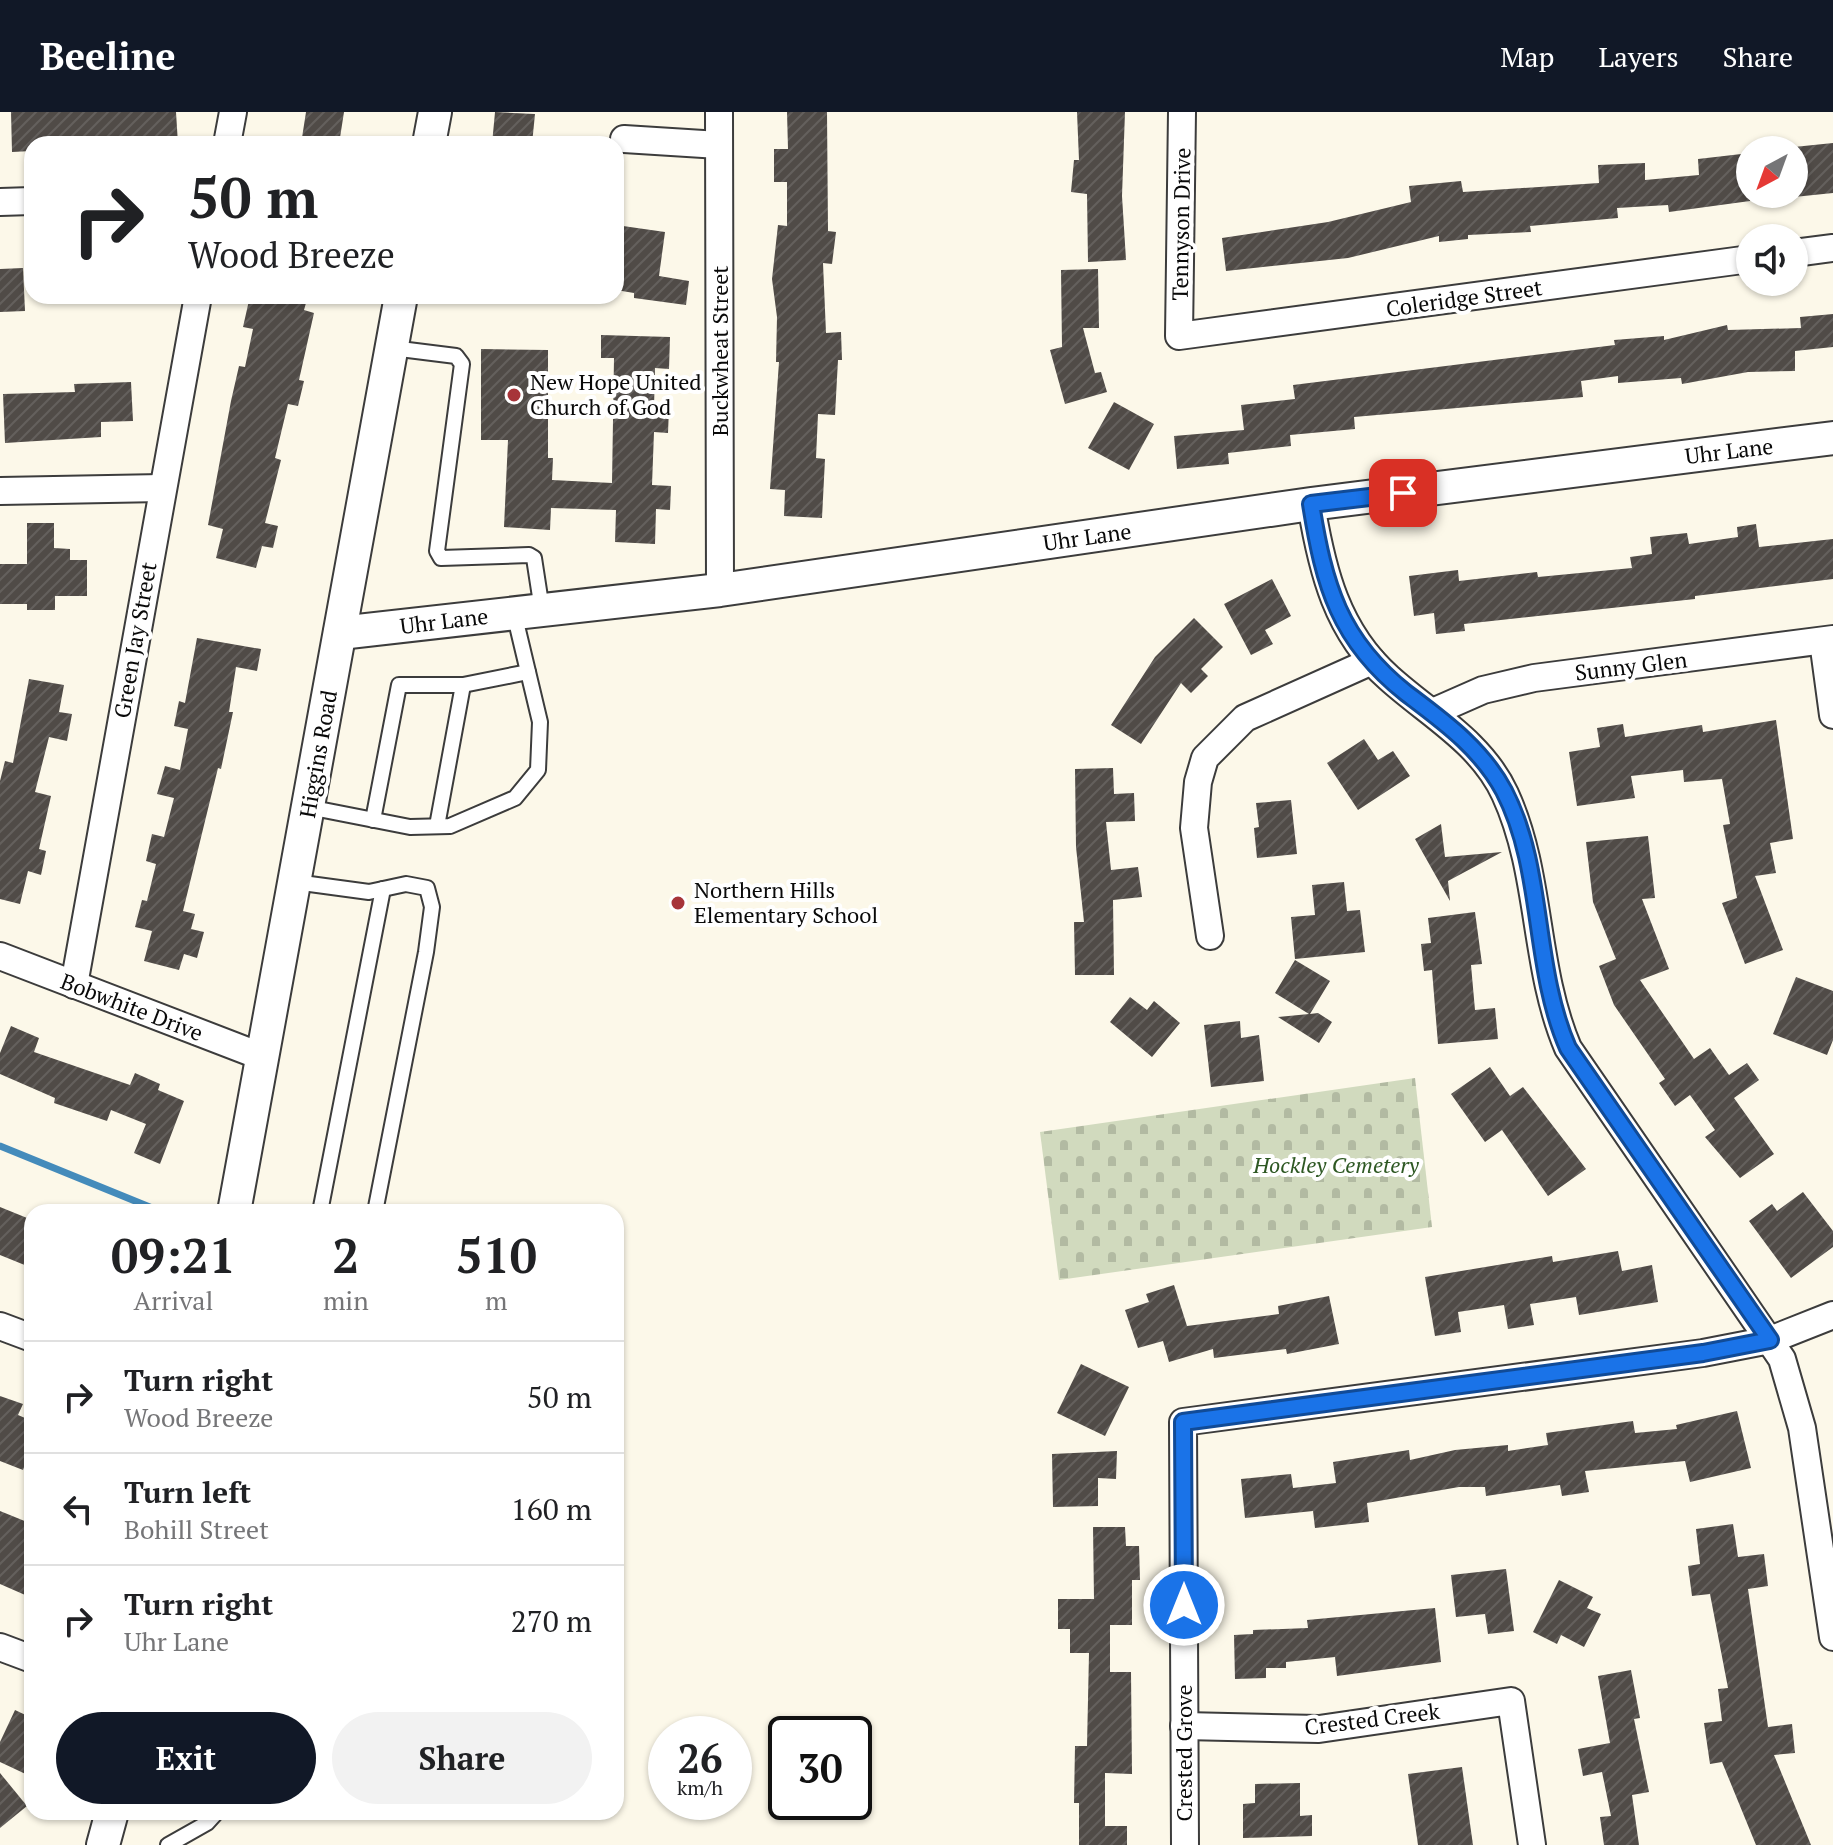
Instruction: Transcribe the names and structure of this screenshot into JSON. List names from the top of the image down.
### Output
{
  "streets": {
    "street": [
      "Tennyson Drive",
      "Coleridge Street",
      "Buckwheat Street",
      "Uhr Lane",
      "Green Jay Street",
      "Sunny Glen",
      "Higgins Road",
      "Bobwhite Drive",
      "Crested Creek",
      "Crested Grove"
    ]
  },
  "crossings": [
    ["Tennyson Drive", "Coleridge Street"],
    ["Buckwheat Street", "Uhr Lane"],
    ["Uhr Lane", "Higgins Road"],
    ["Green Jay Street", "Bobwhite Drive"],
    ["Higgins Road", "Bobwhite Drive"],
    ["Crested Creek", "Crested Grove"]
  ],
  "parks": ["Hockley Cemetery"],
  "places": ["New Hope United Church of God", "Northern Hills Elementary School"],
  "north": "bottom left",
  "page": {
    "header": "Beeline",
    "nav": ["Map", "Layers", "Share"],
    "turn": ["50 m", "Wood Breeze"],
    "eta": [
      "09:21",
      "Arrival",
      "2",
      "min",
      "510",
      "m"
    ],
    "list": [
      {
        "name": "Turn right",
        "note": "Wood Breeze",
        "value": "50 m"
      },
      {
        "name": "Turn left",
        "note": "Bohill Street",
        "value": "160 m"
      },
      {
        "name": "Turn right",
        "note": "Uhr Lane",
        "value": "270 m"
      }
    ],
    "buttons": ["Exit", "Share"],
    "speed": "26 km/h",
    "limit": "30"
  }
}
